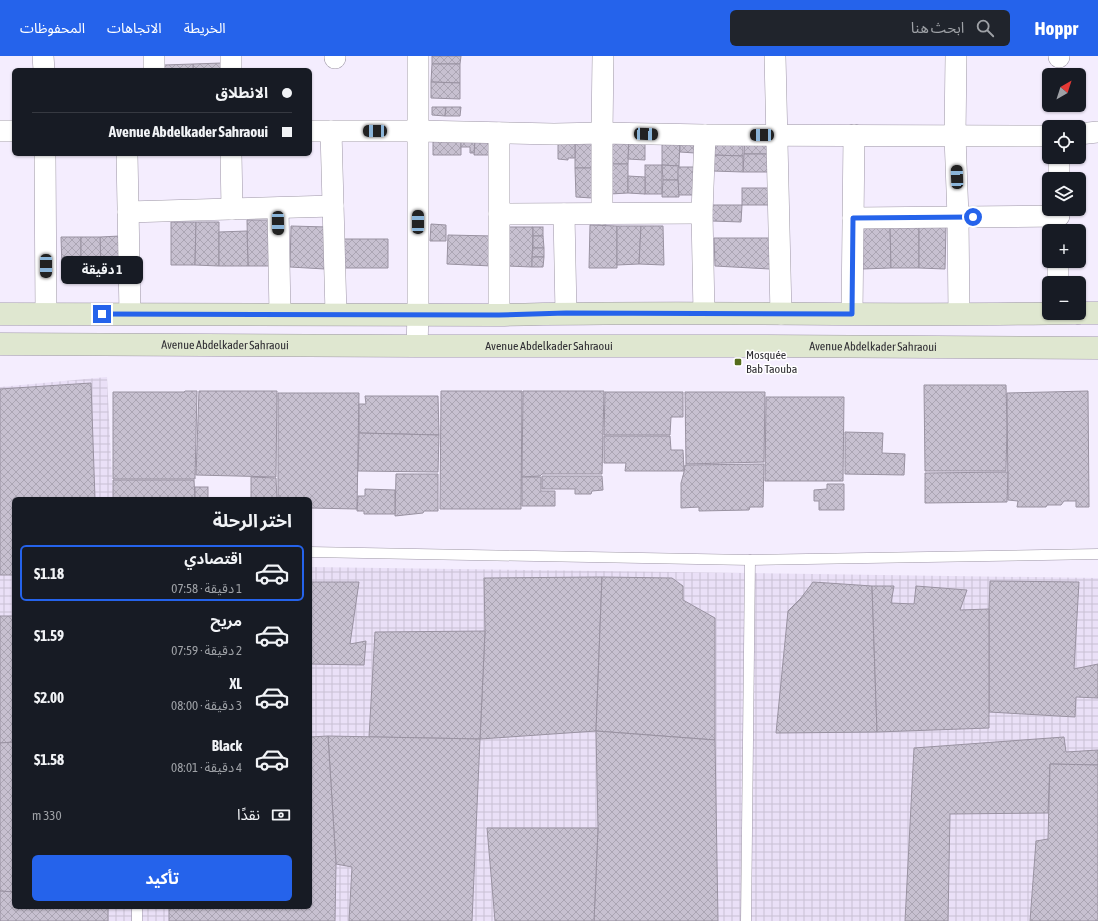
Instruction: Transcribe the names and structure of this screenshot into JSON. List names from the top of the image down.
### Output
{
  "streets": {
    "main road": ["Avenue Abdelkader Sahraoui"]
  },
  "places": {
    "transit": ["Mosquée Bab Taouba"]
  },
  "north": "top right",
  "page": {
    "header": "Hoppr",
    "search": "ابحث هنا",
    "nav": ["الخريطة", "الاتجاهات", "المحفوظات"],
    "map_buttons": ["+", "−"],
    "banner": ["الانطلاق", "Avenue Abdelkader Sahraoui"],
    "bubble": "1 دقيقة",
    "heading": "اختر الرحلة",
    "list": [
      {
        "name": "اقتصادي",
        "note": "1 دقيقة · 07:58",
        "value": "$1.18"
      },
      {
        "name": "مريح",
        "note": "2 دقيقة · 07:59",
        "value": "$1.59"
      },
      {
        "name": "XL",
        "note": "3 دقيقة · 08:00",
        "value": "$2.00"
      },
      {
        "name": "Black",
        "note": "4 دقيقة · 08:01",
        "value": "$1.58"
      }
    ],
    "pay": ["نقدًا", "330 m"],
    "buttons": "تأكيد"
  }
}
